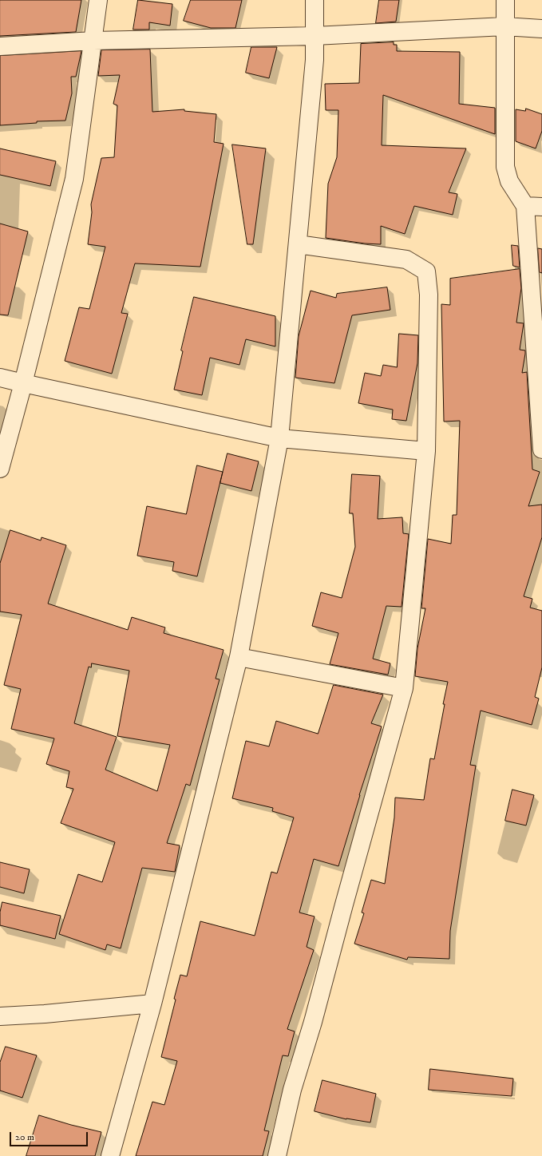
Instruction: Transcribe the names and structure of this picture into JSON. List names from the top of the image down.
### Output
{
  "scale_bar": "20 m"
}
